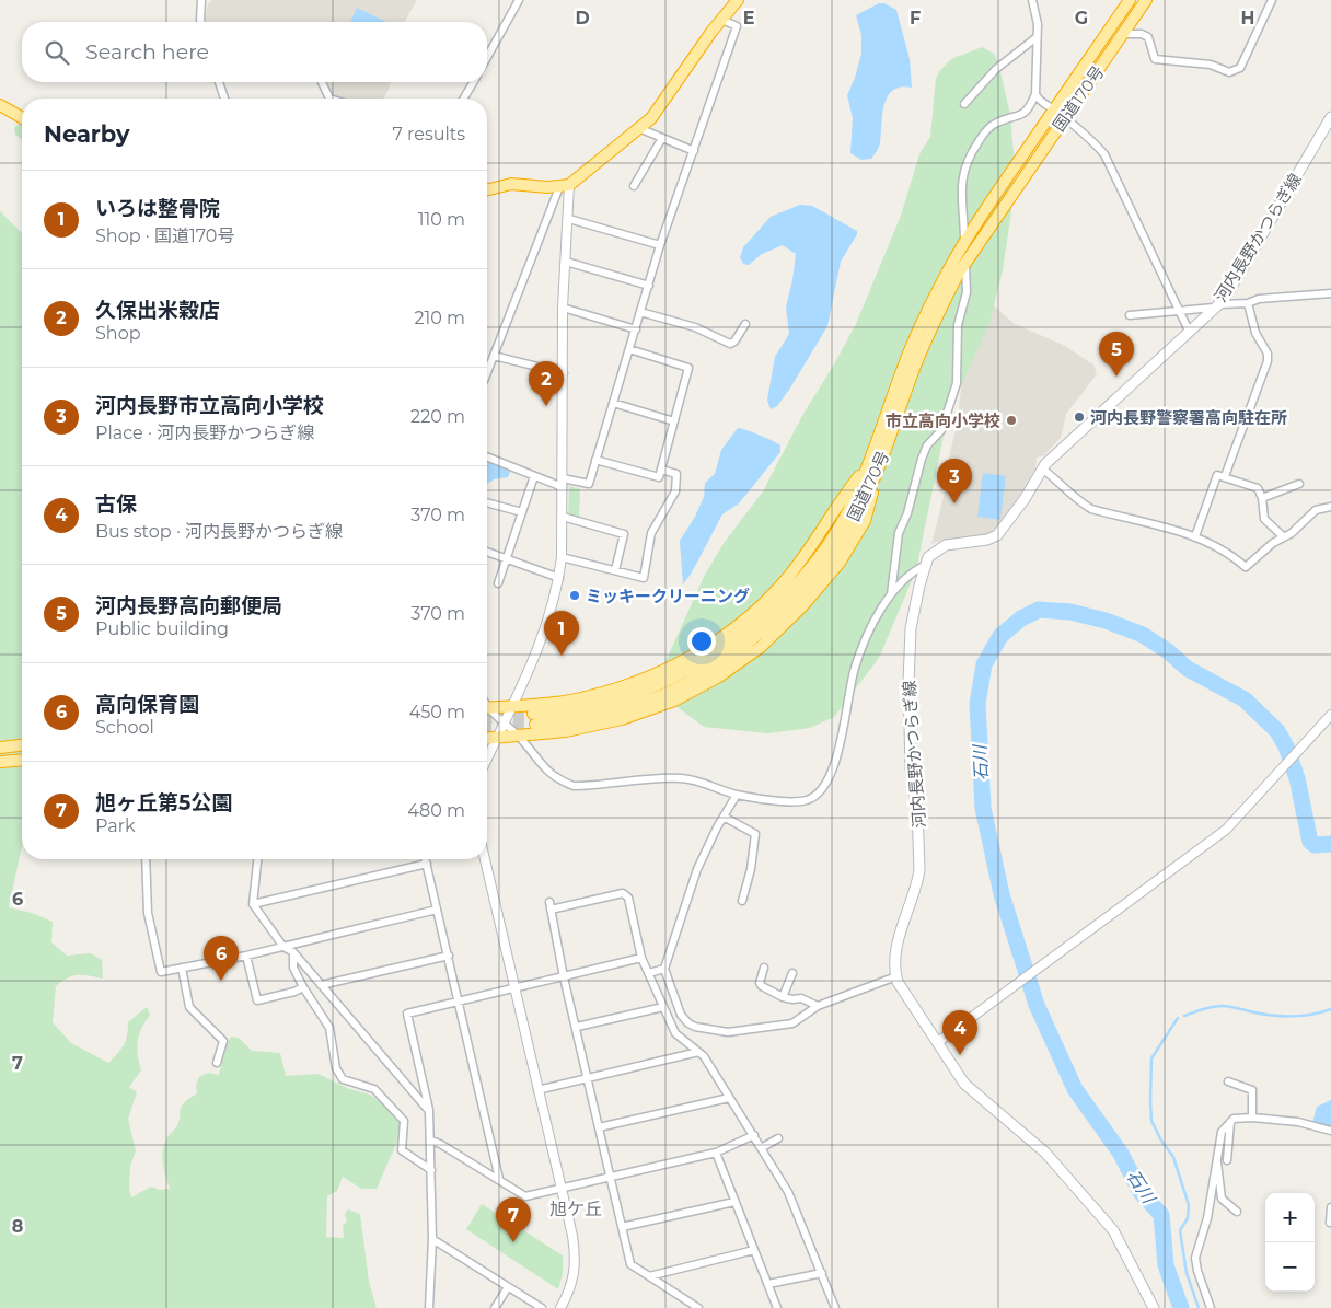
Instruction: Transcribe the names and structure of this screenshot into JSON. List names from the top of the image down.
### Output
{
  "streets": {
    "highway": ["国道170号"],
    "main road": ["河内長野かつらぎ線"]
  },
  "districts": ["旭ケ丘"],
  "water": ["石川"],
  "places": ["河内長野警察署高向駐在所", "市立高向小学校", "ミッキークリーニング"],
  "page": {
    "search": "Search here",
    "heading": ["Nearby", "7 results"],
    "list": [
      {
        "mark": "1",
        "name": "いろは整骨院",
        "note": "Shop · 国道170号",
        "value": "110 m"
      },
      {
        "mark": "2",
        "name": "久保出米穀店",
        "note": "Shop",
        "value": "210 m"
      },
      {
        "mark": "3",
        "name": "河内長野市立高向小学校",
        "note": "Place · 河内長野かつらぎ線",
        "value": "220 m"
      },
      {
        "mark": "4",
        "name": "古保",
        "note": "Bus stop · 河内長野かつらぎ線",
        "value": "370 m"
      },
      {
        "mark": "5",
        "name": "河内長野高向郵便局",
        "note": "Public building",
        "value": "370 m"
      },
      {
        "mark": "6",
        "name": "高向保育園",
        "note": "School",
        "value": "450 m"
      },
      {
        "mark": "7",
        "name": "旭ヶ丘第5公園",
        "note": "Park",
        "value": "480 m"
      }
    ],
    "pins": [
      "5",
      "2",
      "3",
      "1",
      "6",
      "4",
      "7"
    ],
    "map_buttons": ["+", "−"]
  },
  "grid": {
    "columns": [
      "D",
      "E",
      "F",
      "G",
      "H"
    ],
    "rows": ["6", "7", "8"]
  }
}
